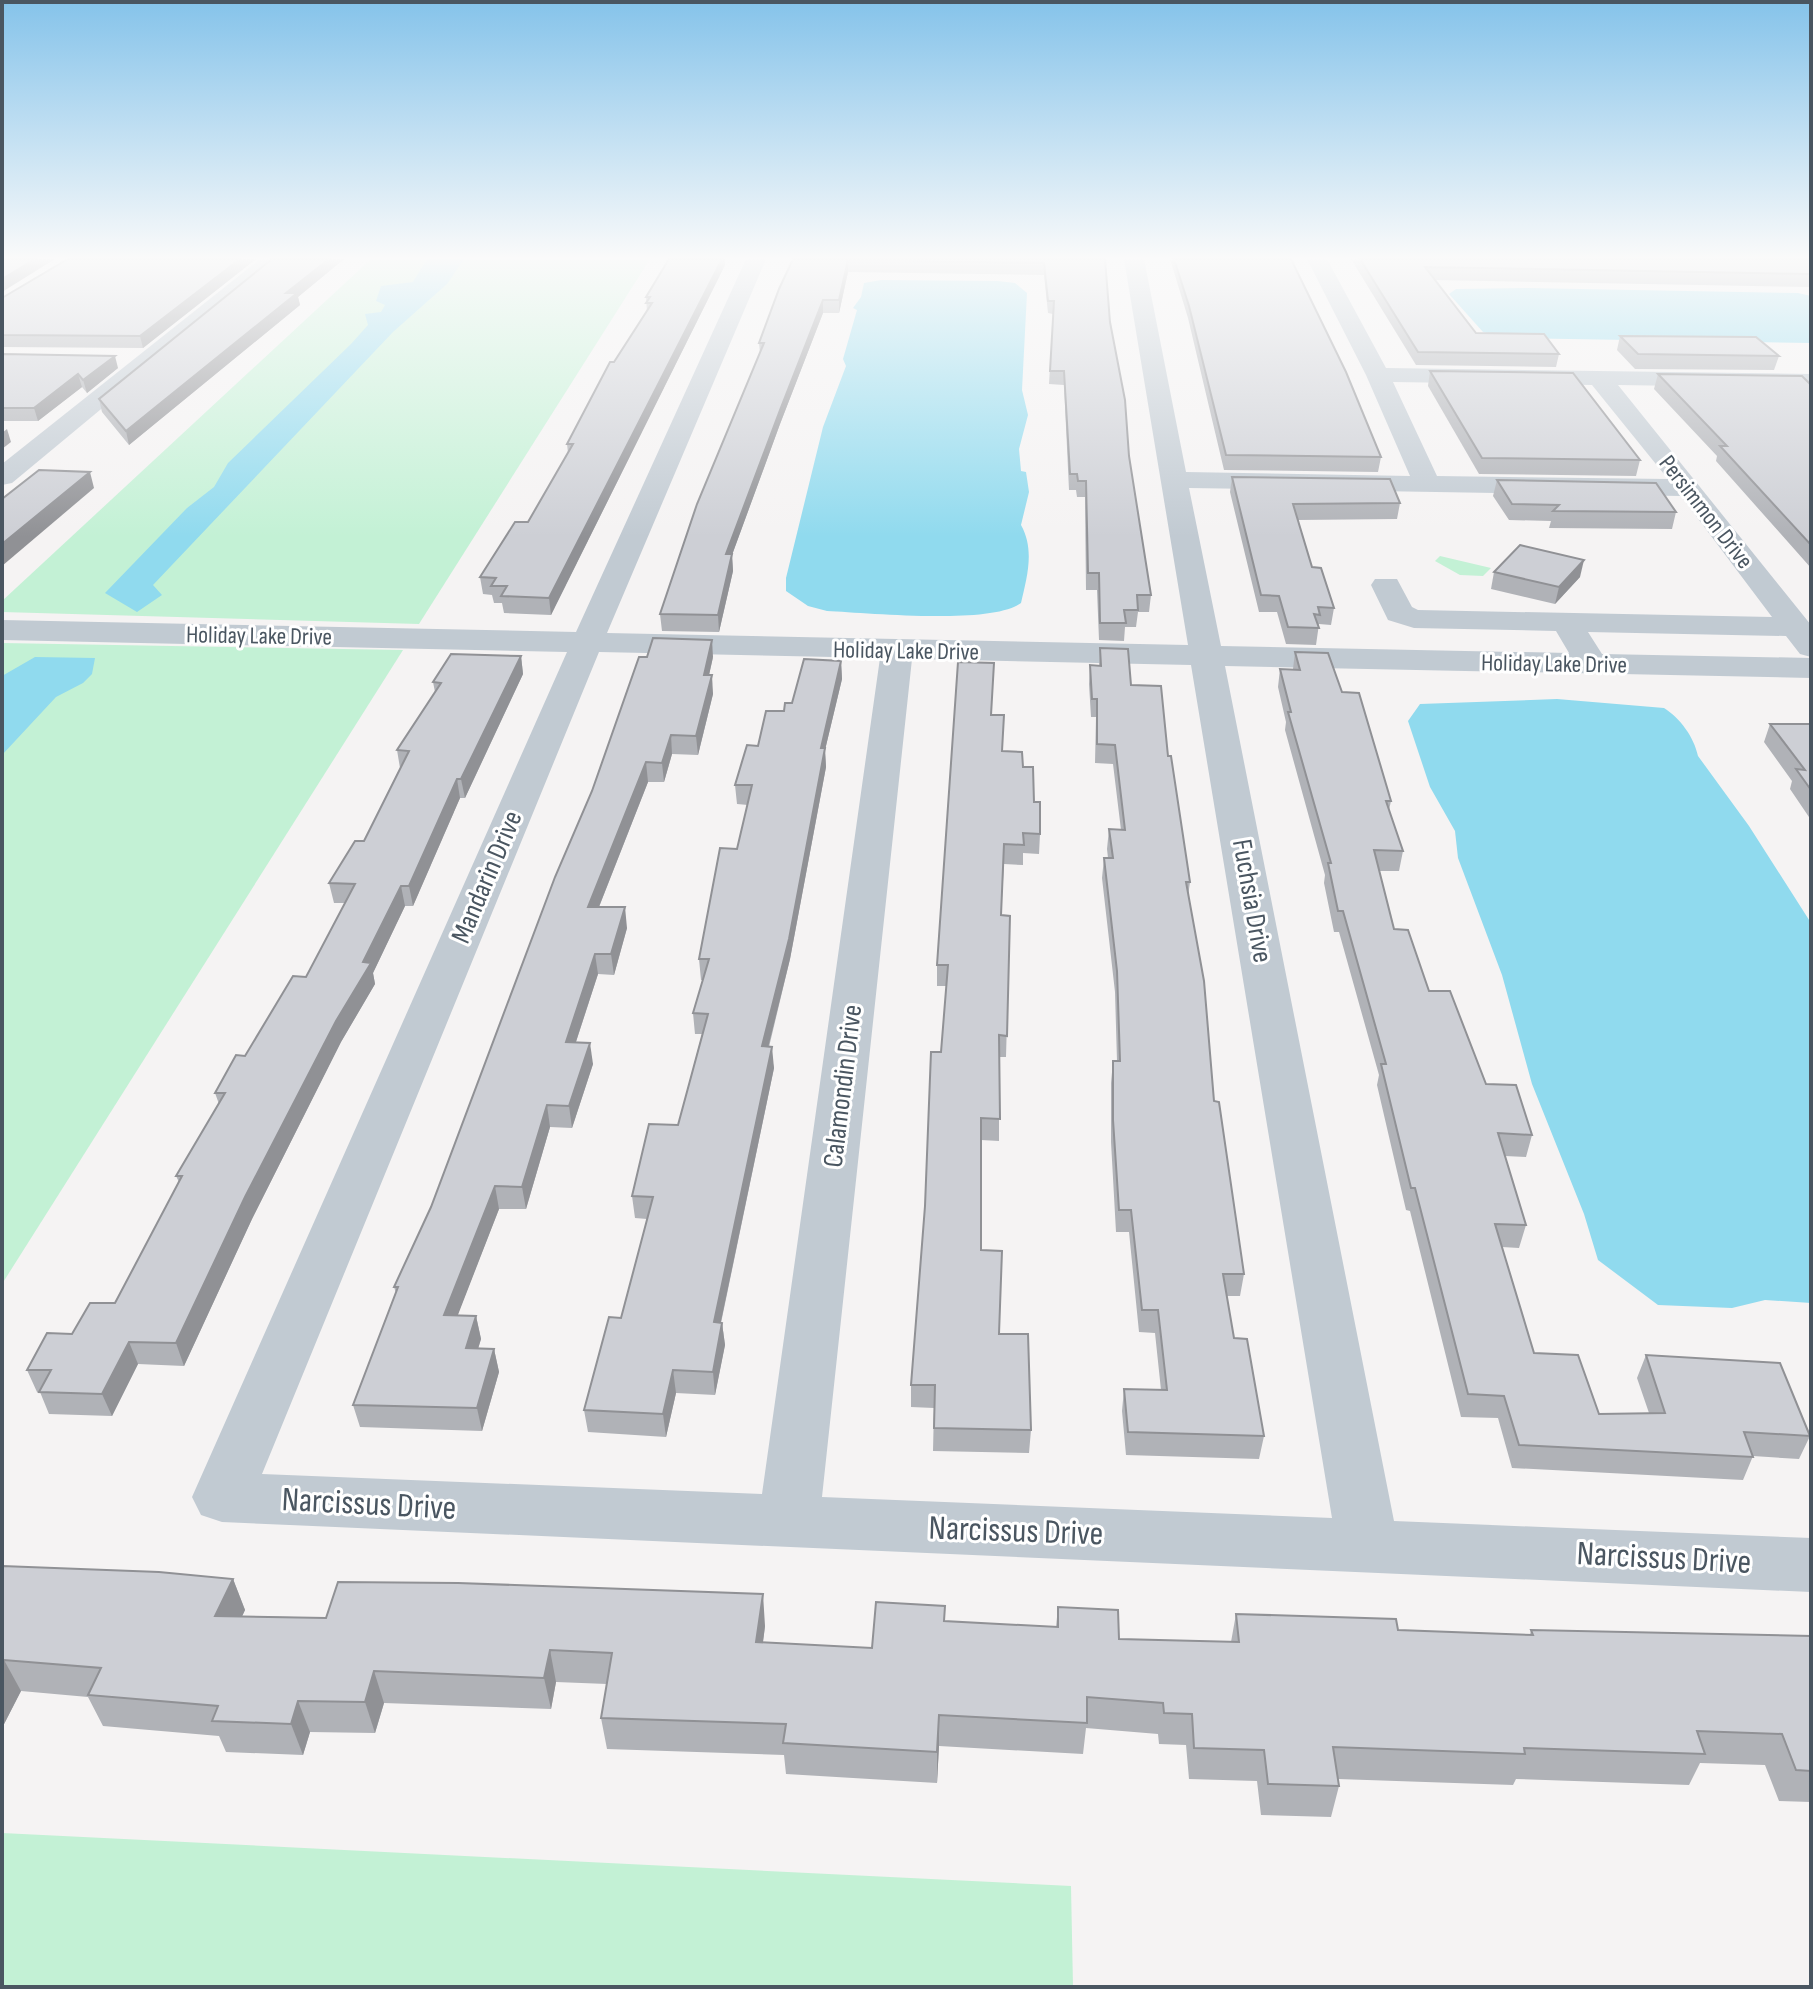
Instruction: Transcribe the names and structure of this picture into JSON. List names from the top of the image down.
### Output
{
  "streets": {
    "street": [
      "Persimmon Drive",
      "Holiday Lake Drive",
      "Mandarin Drive",
      "Fuchsia Drive",
      "Calamondin Drive",
      "Narcissus Drive"
    ]
  },
  "crossings": [
    ["Holiday Lake Drive", "Mandarin Drive"],
    ["Holiday Lake Drive", "Fuchsia Drive"],
    ["Holiday Lake Drive", "Calamondin Drive"],
    ["Mandarin Drive", "Narcissus Drive"],
    ["Fuchsia Drive", "Narcissus Drive"],
    ["Calamondin Drive", "Narcissus Drive"]
  ]
}
